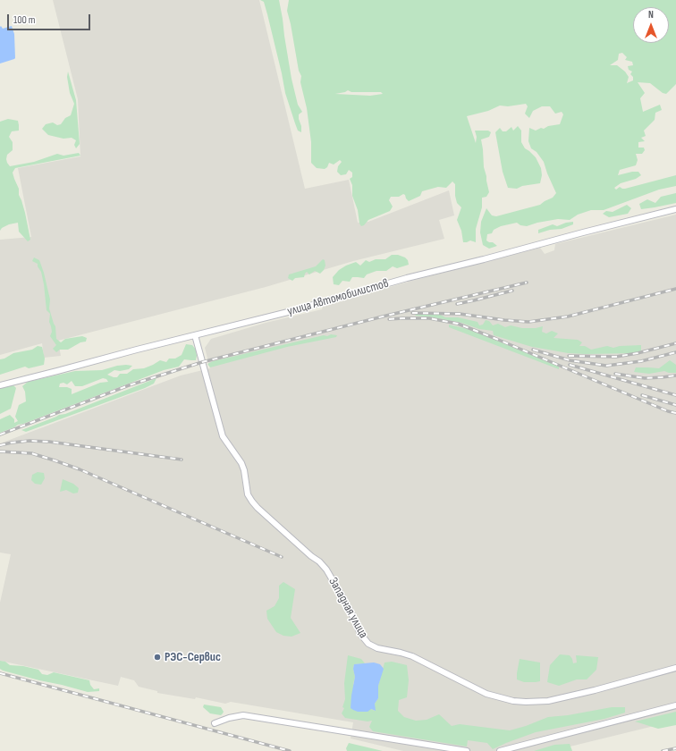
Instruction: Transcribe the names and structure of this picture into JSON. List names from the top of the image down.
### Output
{
  "streets": {
    "street": ["улица Автомобилистов", "Западная улица"]
  },
  "crossings": [
    ["улица Автомобилистов", "Западная улица"]
  ],
  "places": ["РЭС-Сервис"],
  "scale_bar": "100 m",
  "north": "top"
}
